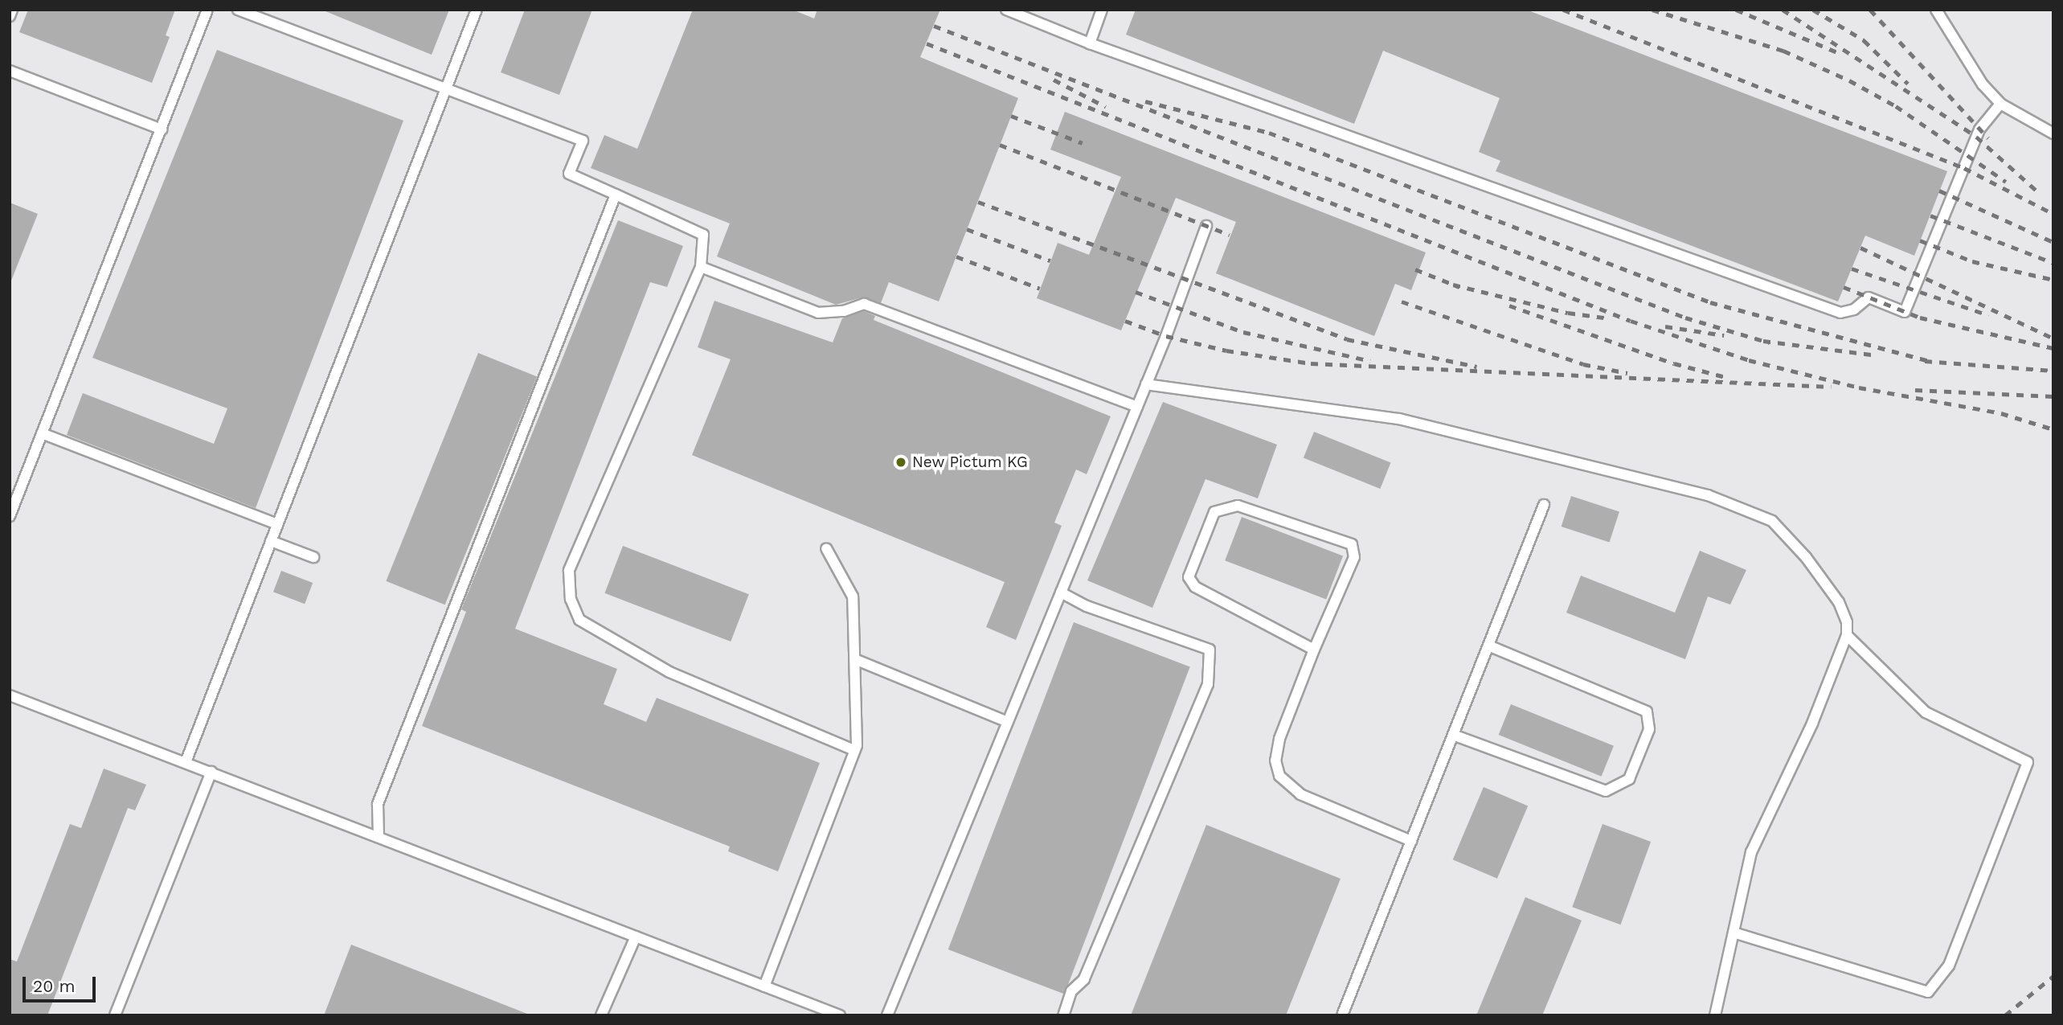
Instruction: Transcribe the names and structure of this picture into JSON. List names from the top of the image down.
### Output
{
  "places": ["New Pictum KG"],
  "scale_bar": "20 m"
}
